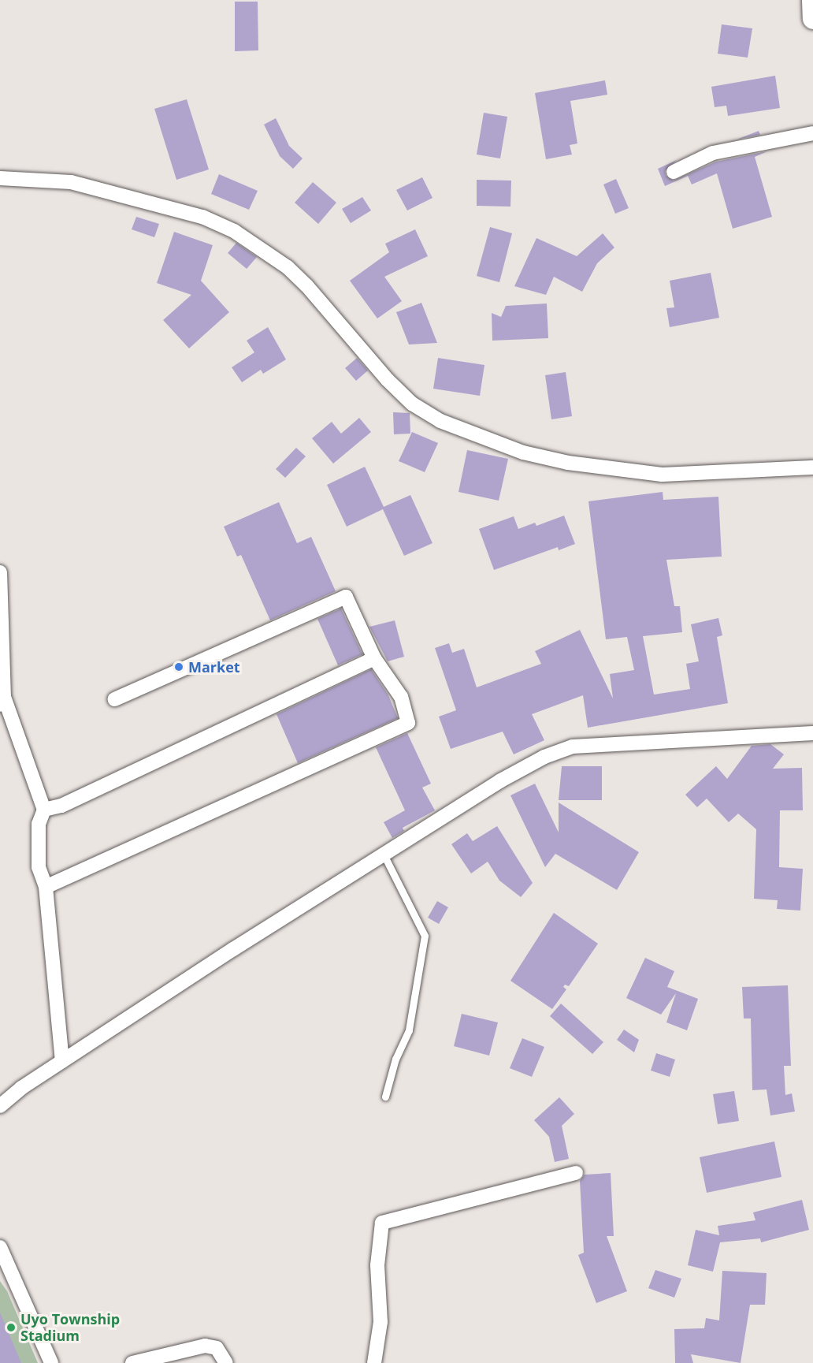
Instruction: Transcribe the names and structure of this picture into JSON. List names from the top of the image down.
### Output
{
  "places": ["Market", "Uyo Township Stadium"]
}
